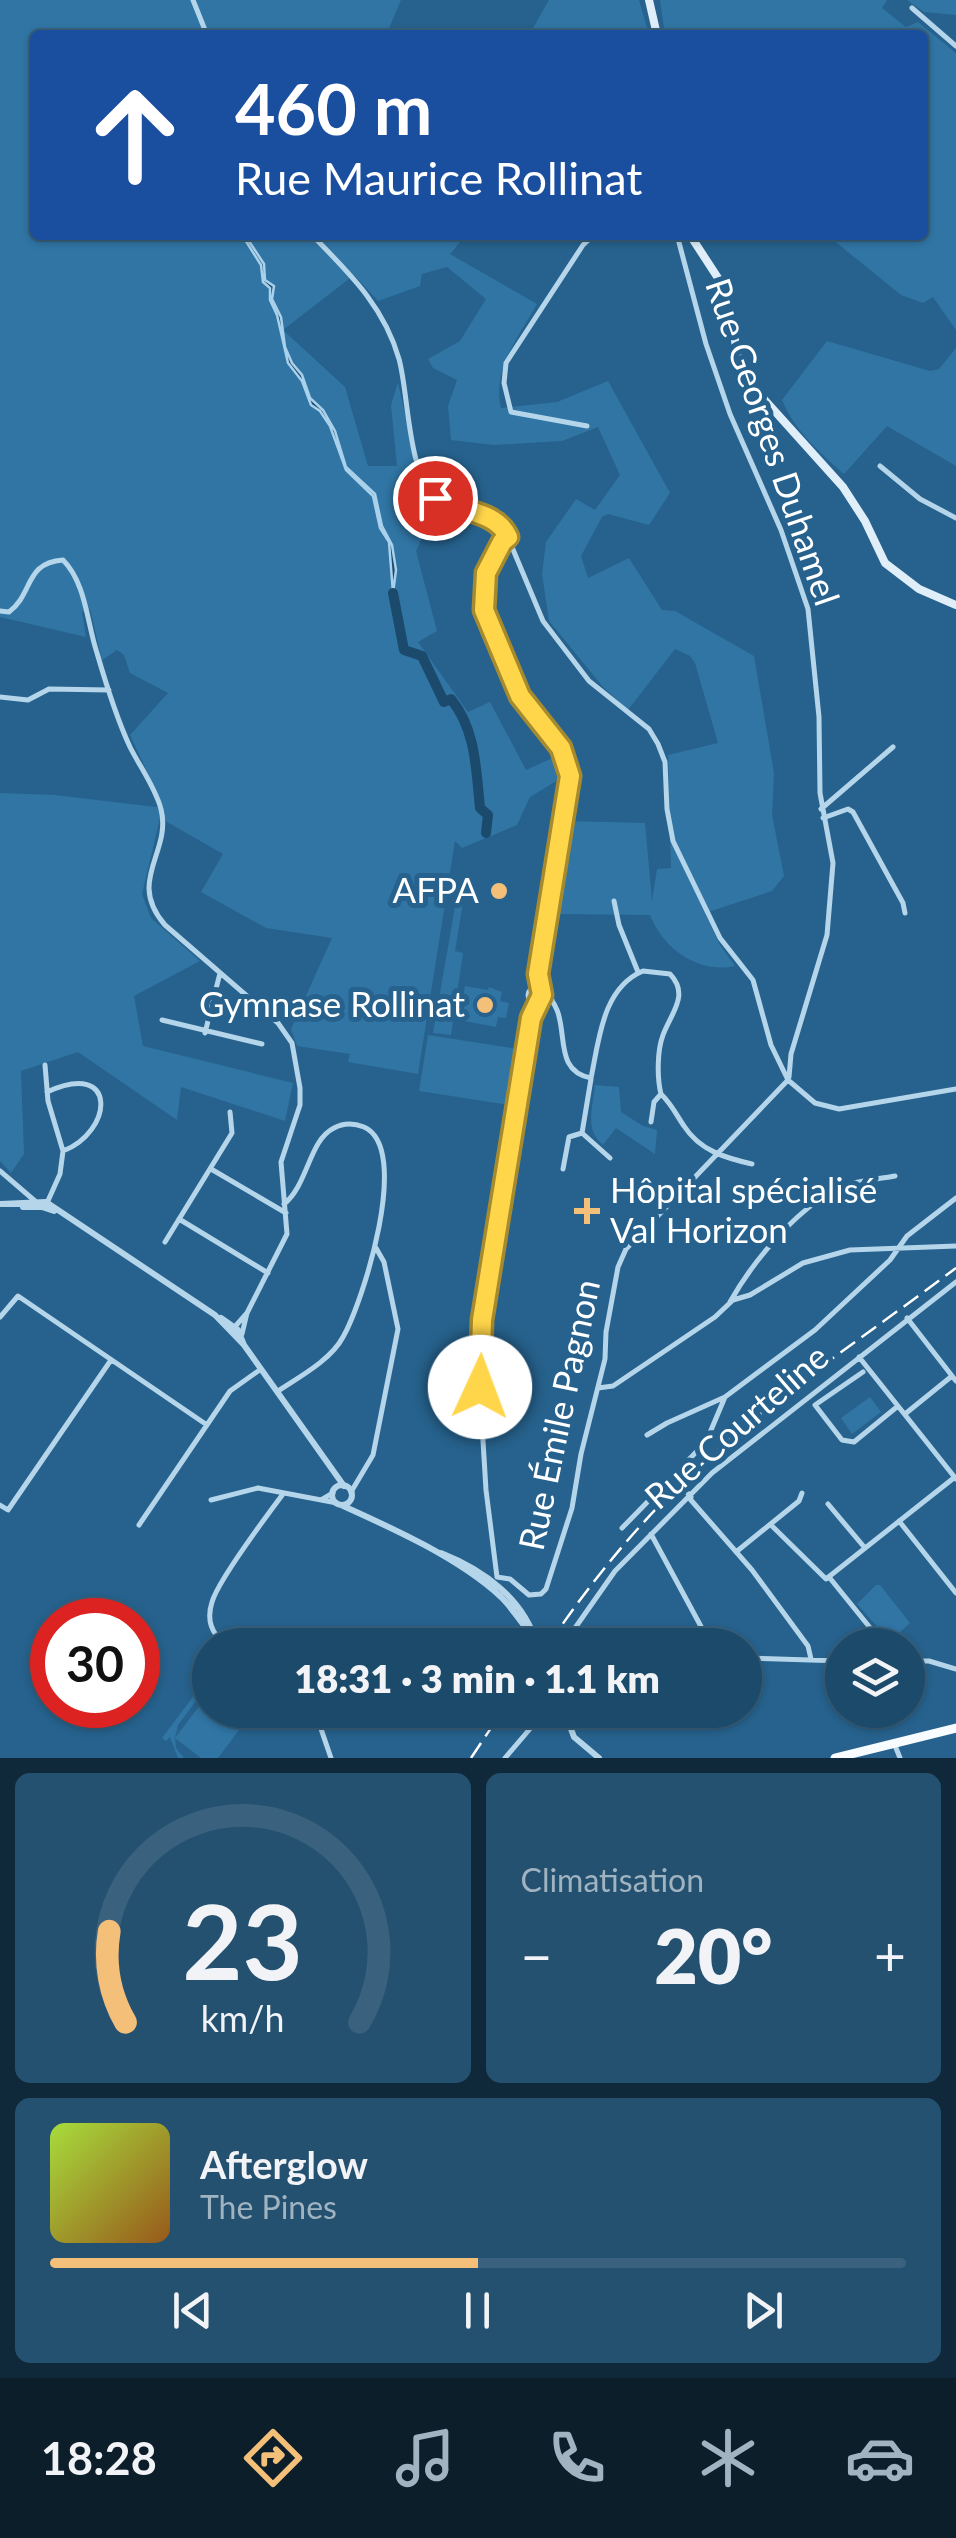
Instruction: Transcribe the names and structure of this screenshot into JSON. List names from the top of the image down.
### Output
{
  "streets": {
    "street": ["Rue Georges Duhamel", "Rue Émile Pagnon", "Rue Courteline"]
  },
  "crossings": [
    ["Rue Georges Duhamel", "Rue Émile Pagnon"]
  ],
  "places": {
    "other": ["AFPA", "Gymnase Rollinat"],
    "health": ["Hôpital spécialisé Val Horizon"]
  },
  "page": {
    "turn": ["460 m", "Rue Maurice Rollinat"],
    "limit": "30",
    "trip": "18:31 · 3 min · 1.1 km",
    "tile": "Climatisation",
    "heat": ["−", "20°", "+"],
    "song": ["Afterglow", "The Pines"],
    "tabs": "18:28",
    "gauge": ["23", "km/h"]
  }
}
